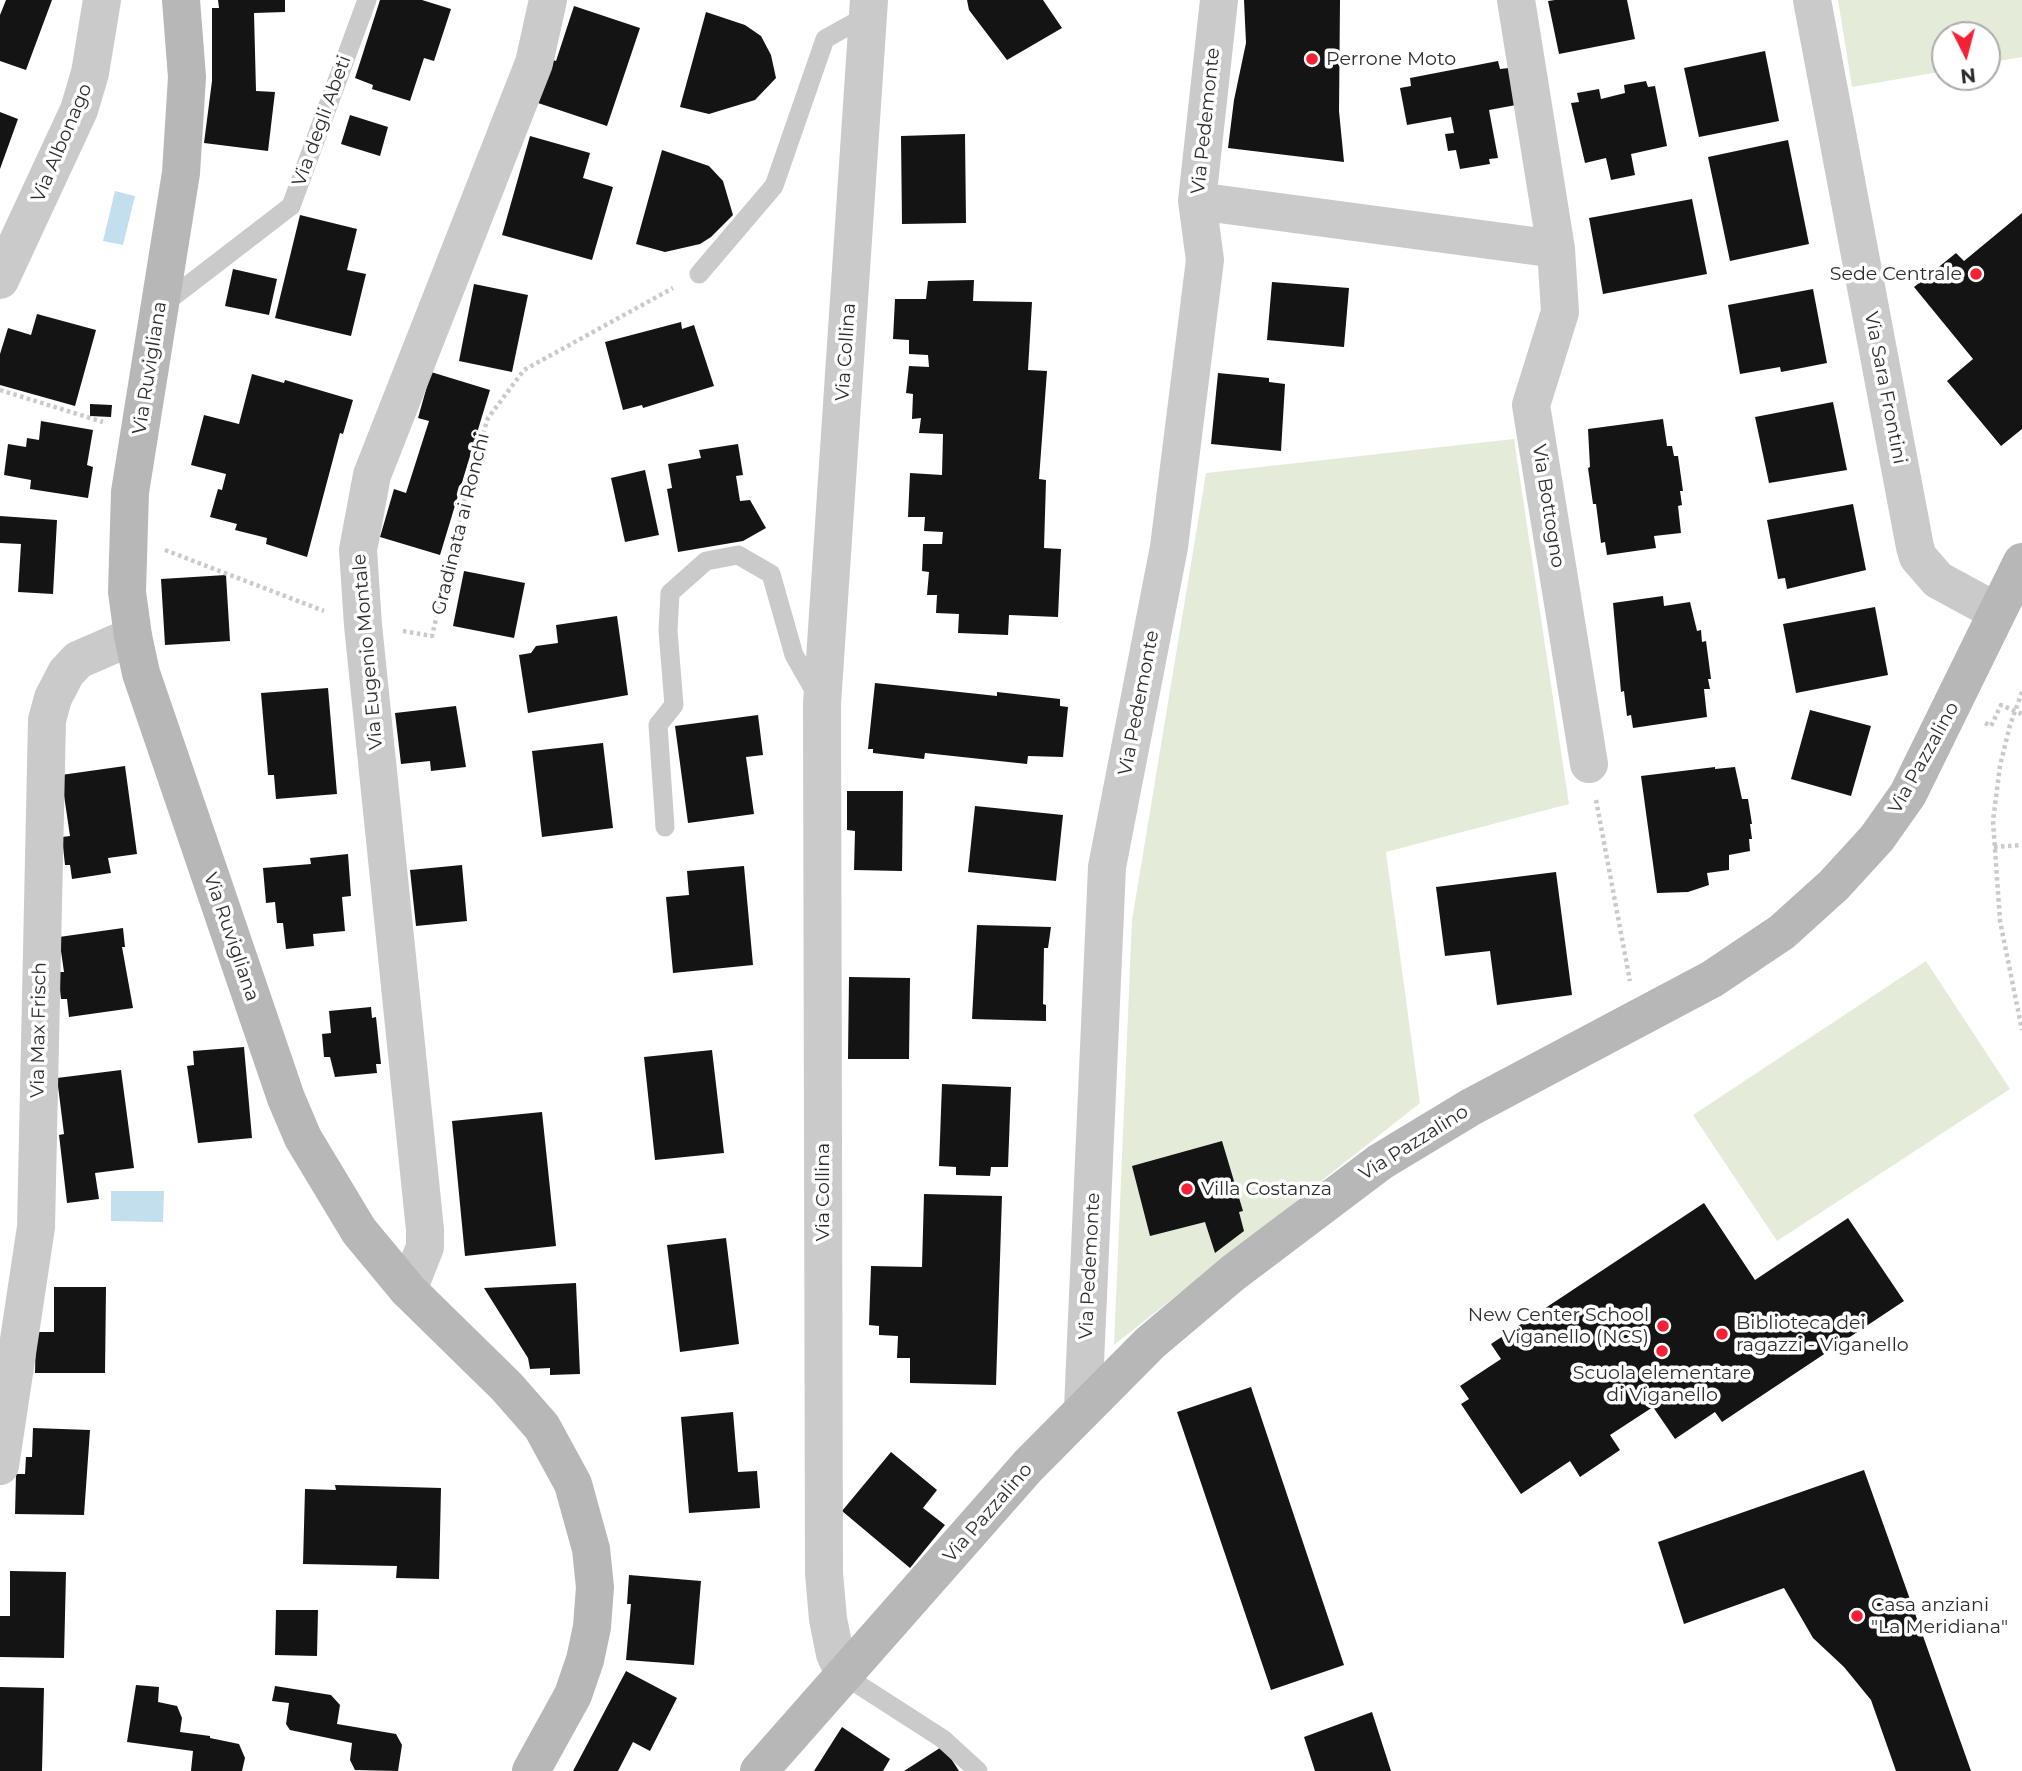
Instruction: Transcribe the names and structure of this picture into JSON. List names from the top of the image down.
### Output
{
  "streets": {
    "main road": ["Via Ruvigliana", "Via Pazzalino"],
    "street": [
      "Via Pedemonte",
      "Via Albonago",
      "Via Collina",
      "Via Sara Frontini",
      "Via Bottogno",
      "Via Eugenio Montale",
      "Via Max Frisch"
    ],
    "lane": ["Via degli Abeti"],
    "path": ["Gradinata ai Ronchi"]
  },
  "crossings": [
    ["Via degli Abeti", "Via Ruvigliana"],
    ["Via Pedemonte", "Via Pazzalino"],
    ["Via Collina", "Via Pazzalino"],
    ["Via Ruvigliana", "Gradinata ai Ronchi"],
    ["Via Ruvigliana", "Via Eugenio Montale"],
    ["Via Ruvigliana", "Via Max Frisch"],
    ["Via Sara Frontini", "Via Pazzalino"],
    ["Gradinata ai Ronchi", "Via Eugenio Montale"]
  ],
  "places": [
    "Perrone Moto",
    "Sede Centrale",
    "Villa Costanza",
    "New Center School Viganello (NCS)",
    "Biblioteca dei ragazzi - Viganello",
    "Scuola elementare di Viganello",
    "Casa anziani \"La Meridiana\""
  ],
  "north": "bottom"
}
